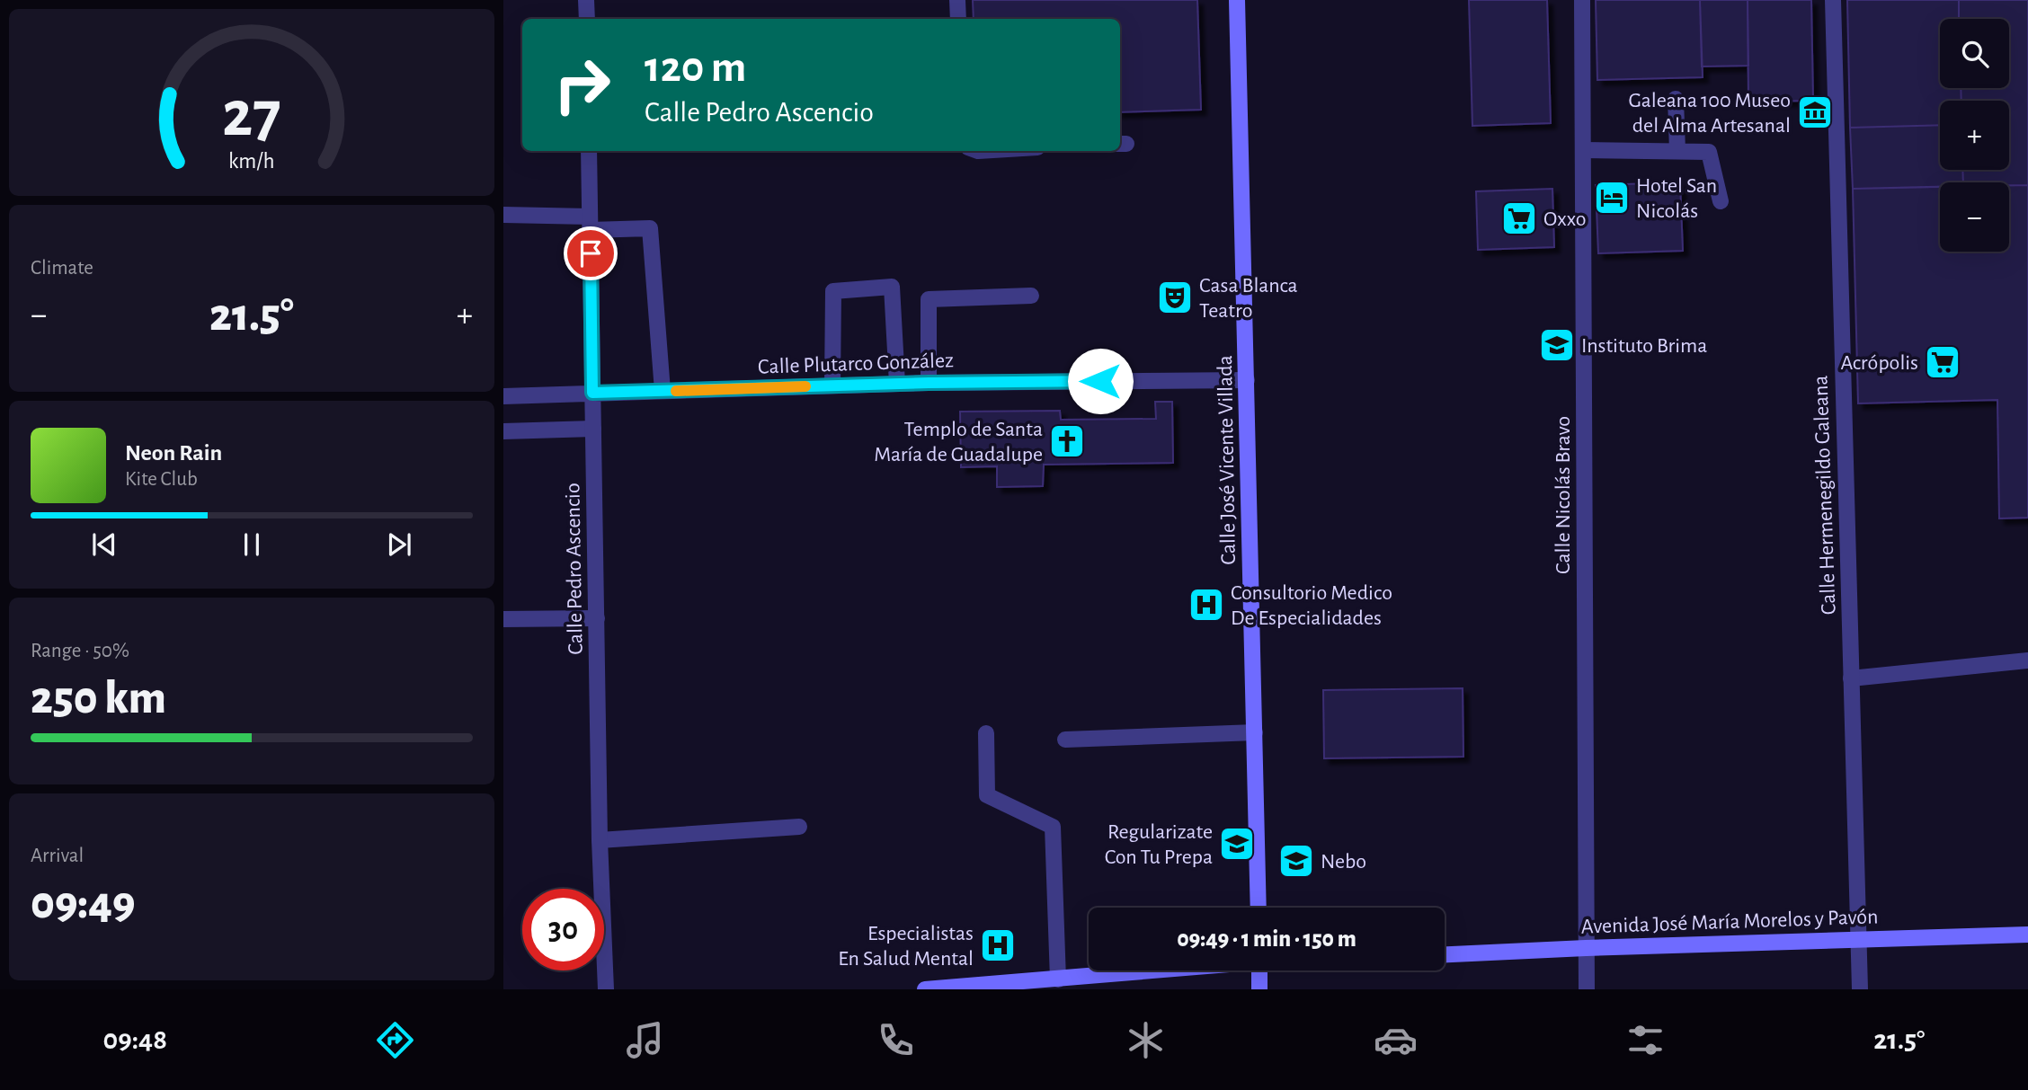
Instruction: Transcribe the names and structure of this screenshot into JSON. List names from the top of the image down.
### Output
{
  "streets": {
    "main road": ["Calle José Vicente Villada", "Avenida José María Morelos y Pavón"],
    "street": [
      "Calle Plutarco González",
      "Calle Nicolás Bravo",
      "Calle Hermenegildo Galeana",
      "Calle Pedro Ascencio"
    ]
  },
  "crossings": [
    ["Calle Plutarco González", "Calle José Vicente Villada"],
    ["Calle Plutarco González", "Calle Pedro Ascencio"],
    ["Calle Nicolás Bravo", "Avenida José María Morelos y Pavón"],
    ["Calle Hermenegildo Galeana", "Avenida José María Morelos y Pavón"]
  ],
  "places": {
    "museum": ["Galeana 100 Museo del Alma Artesanal"],
    "hotel": ["Hotel San Nicolás"],
    "supermarket": ["Oxxo", "Acrópolis"],
    "theatre": ["Casa Blanca Teatro"],
    "school or university": ["Instituto Brima", "Regularizate Con Tu Prepa", "Nebo"],
    "church": ["Templo de Santa María de Guadalupe"],
    "hospital": ["Consultorio Medico De Especialidades", "Especialistas En Salud Mental"]
  },
  "page": {
    "map_buttons": ["+", "−"],
    "turn": ["120 m", "Calle Pedro Ascencio"],
    "tile": [
      "Climate",
      ["Range · 50%", "250 km"],
      ["Arrival", "09:49"]
    ],
    "heat": ["−", "21.5°", "+"],
    "song": ["Neon Rain", "Kite Club"],
    "limit": "30",
    "trip": "09:49 · 1 min · 150 m",
    "tabs": ["09:48", "21.5°"],
    "gauge": ["27", "km/h"]
  }
}
